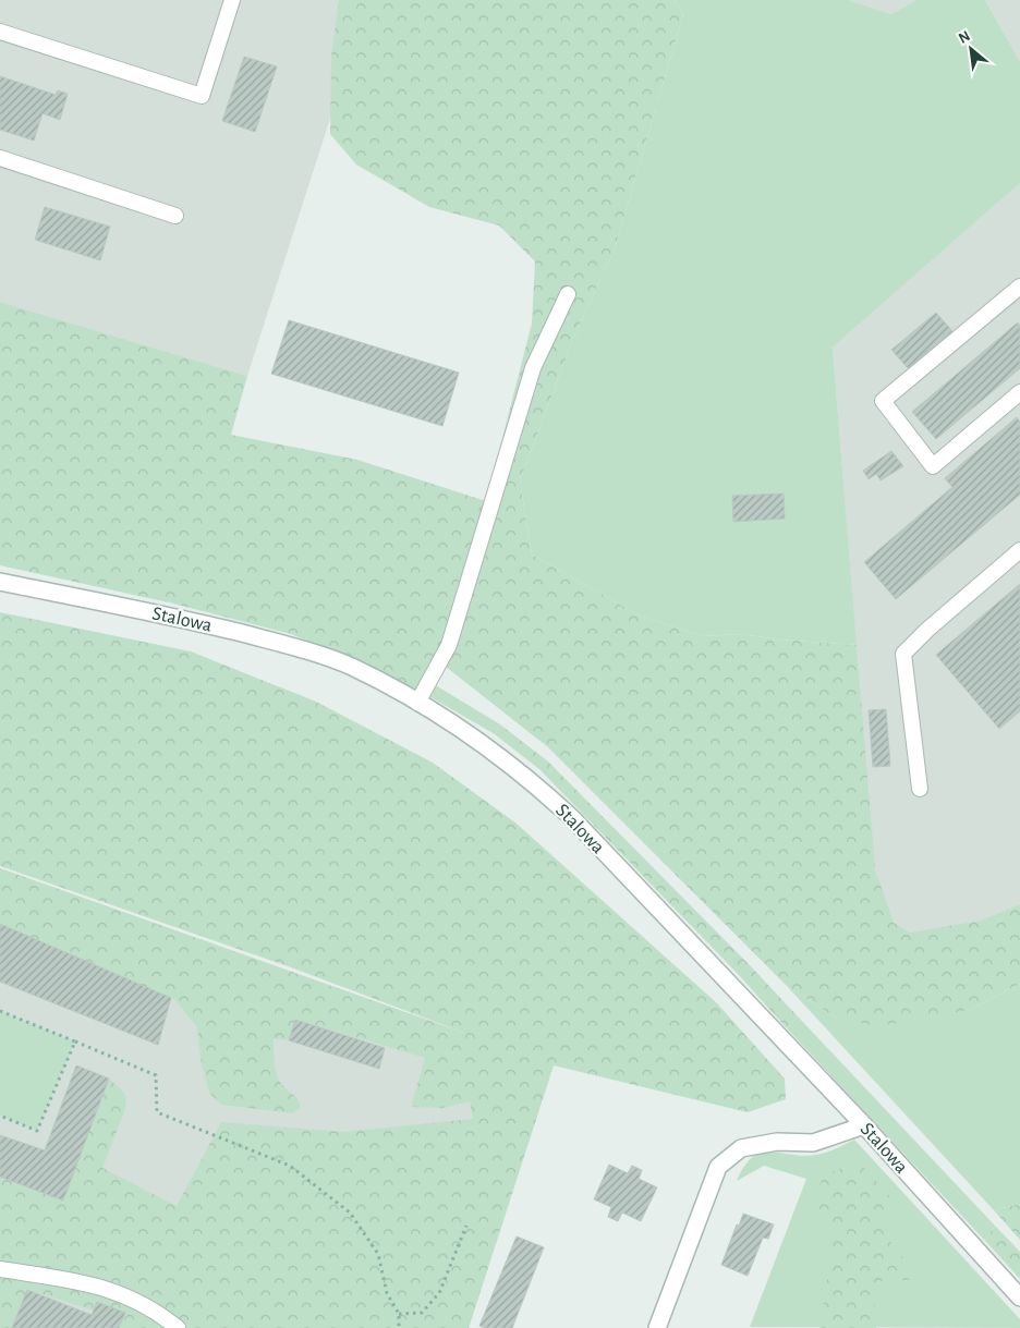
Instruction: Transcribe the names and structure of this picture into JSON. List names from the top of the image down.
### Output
{
  "streets": {
    "street": ["Stalowa"]
  },
  "north": "top left"
}
